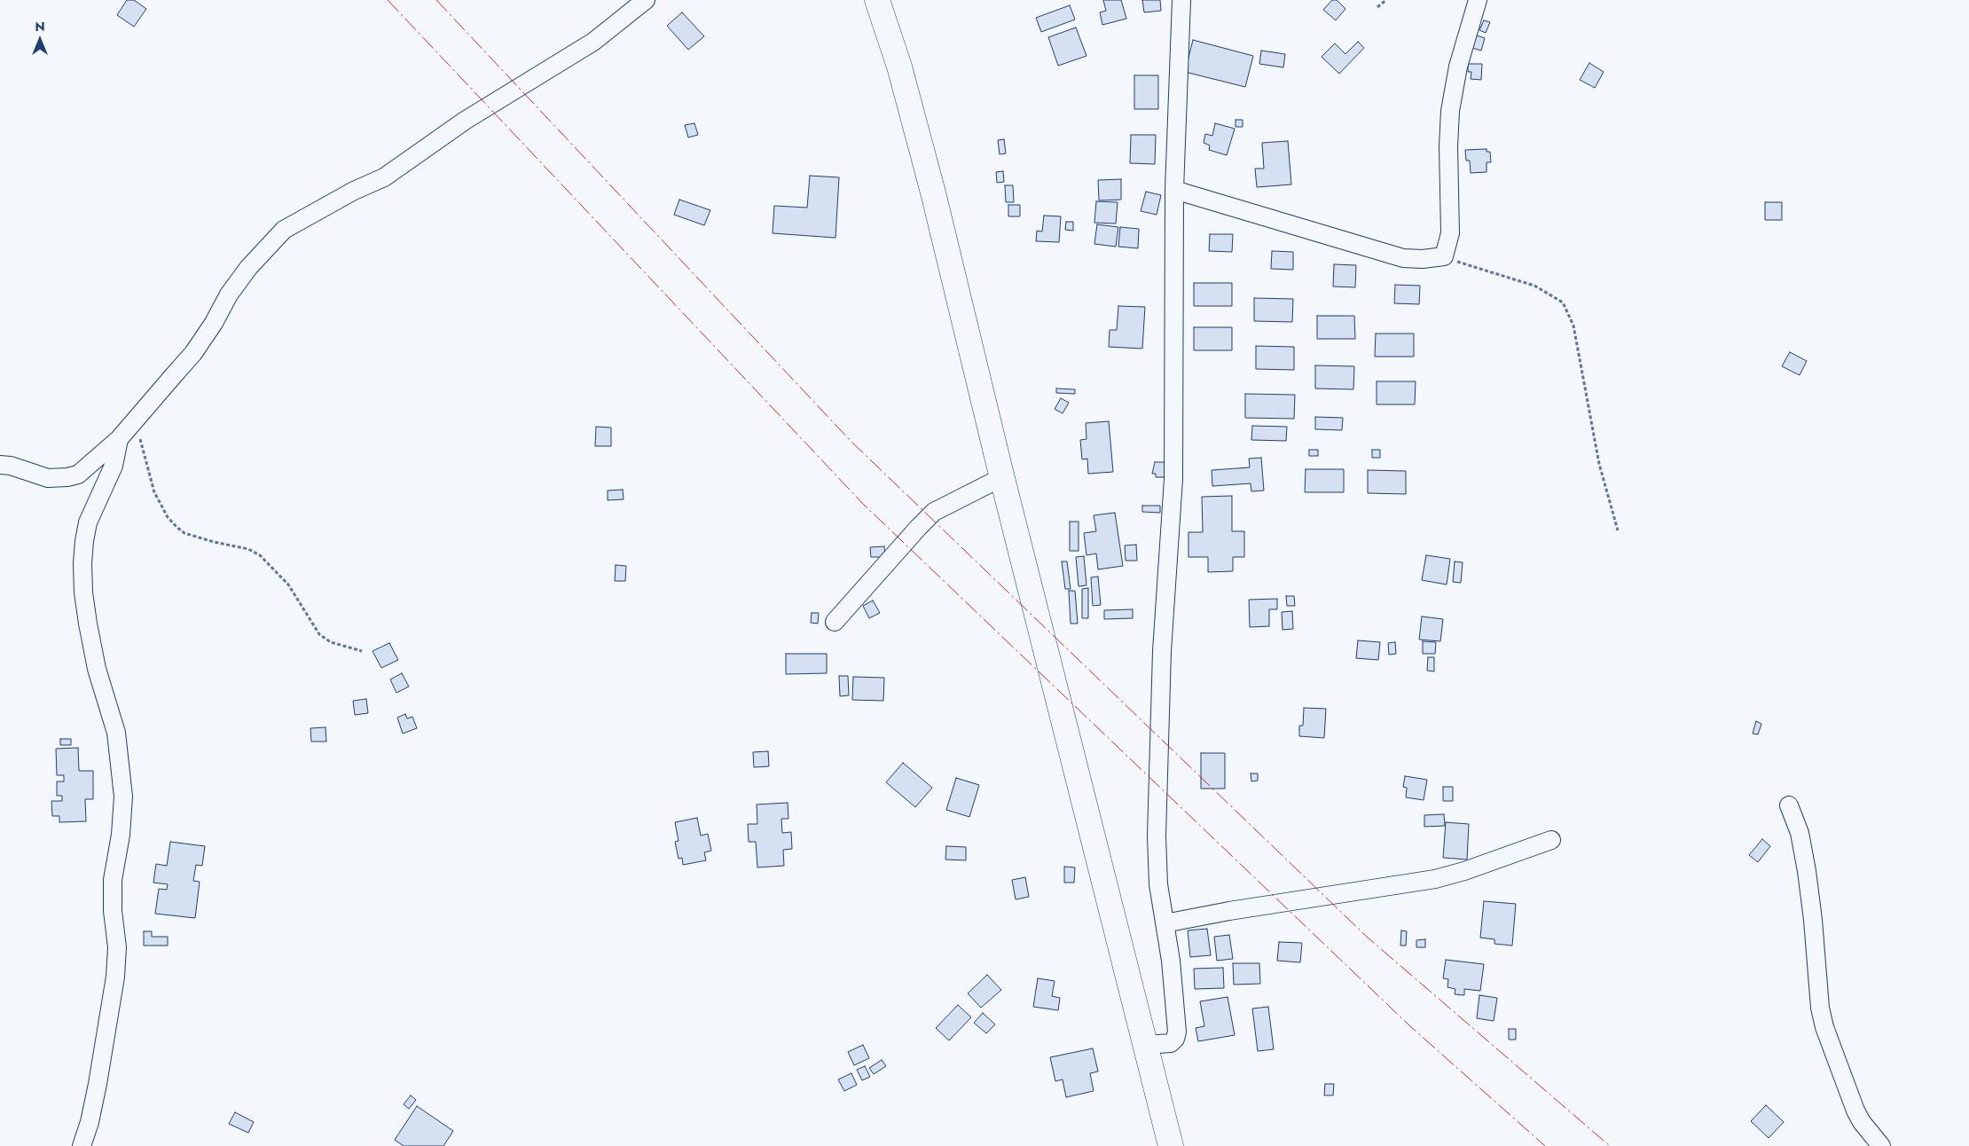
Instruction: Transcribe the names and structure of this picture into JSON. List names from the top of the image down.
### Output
{
  "north": "top"
}
